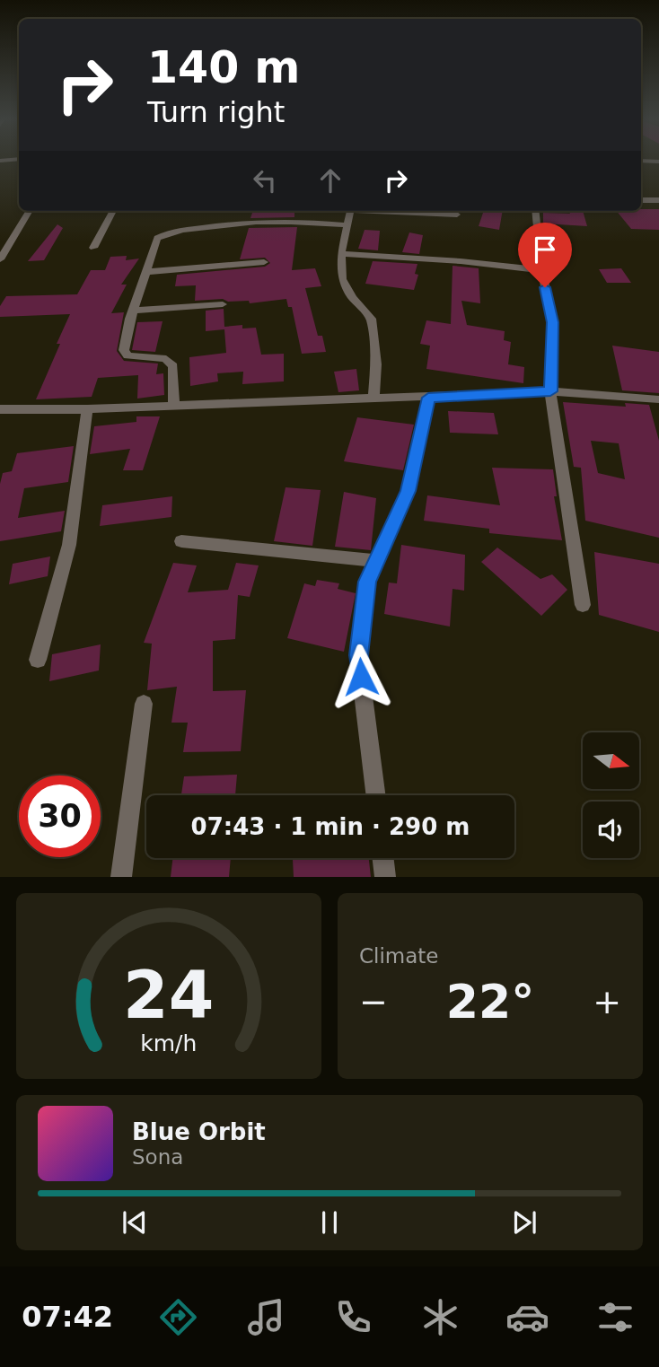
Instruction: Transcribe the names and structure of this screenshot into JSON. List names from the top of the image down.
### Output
{
  "north": "right",
  "page": {
    "turn": ["140 m", "Turn right"],
    "limit": "30",
    "trip": "07:43 · 1 min · 290 m",
    "tile": "Climate",
    "heat": ["−", "22°", "+"],
    "song": ["Blue Orbit", "Sona"],
    "tabs": "07:42",
    "gauge": ["24", "km/h"]
  }
}
